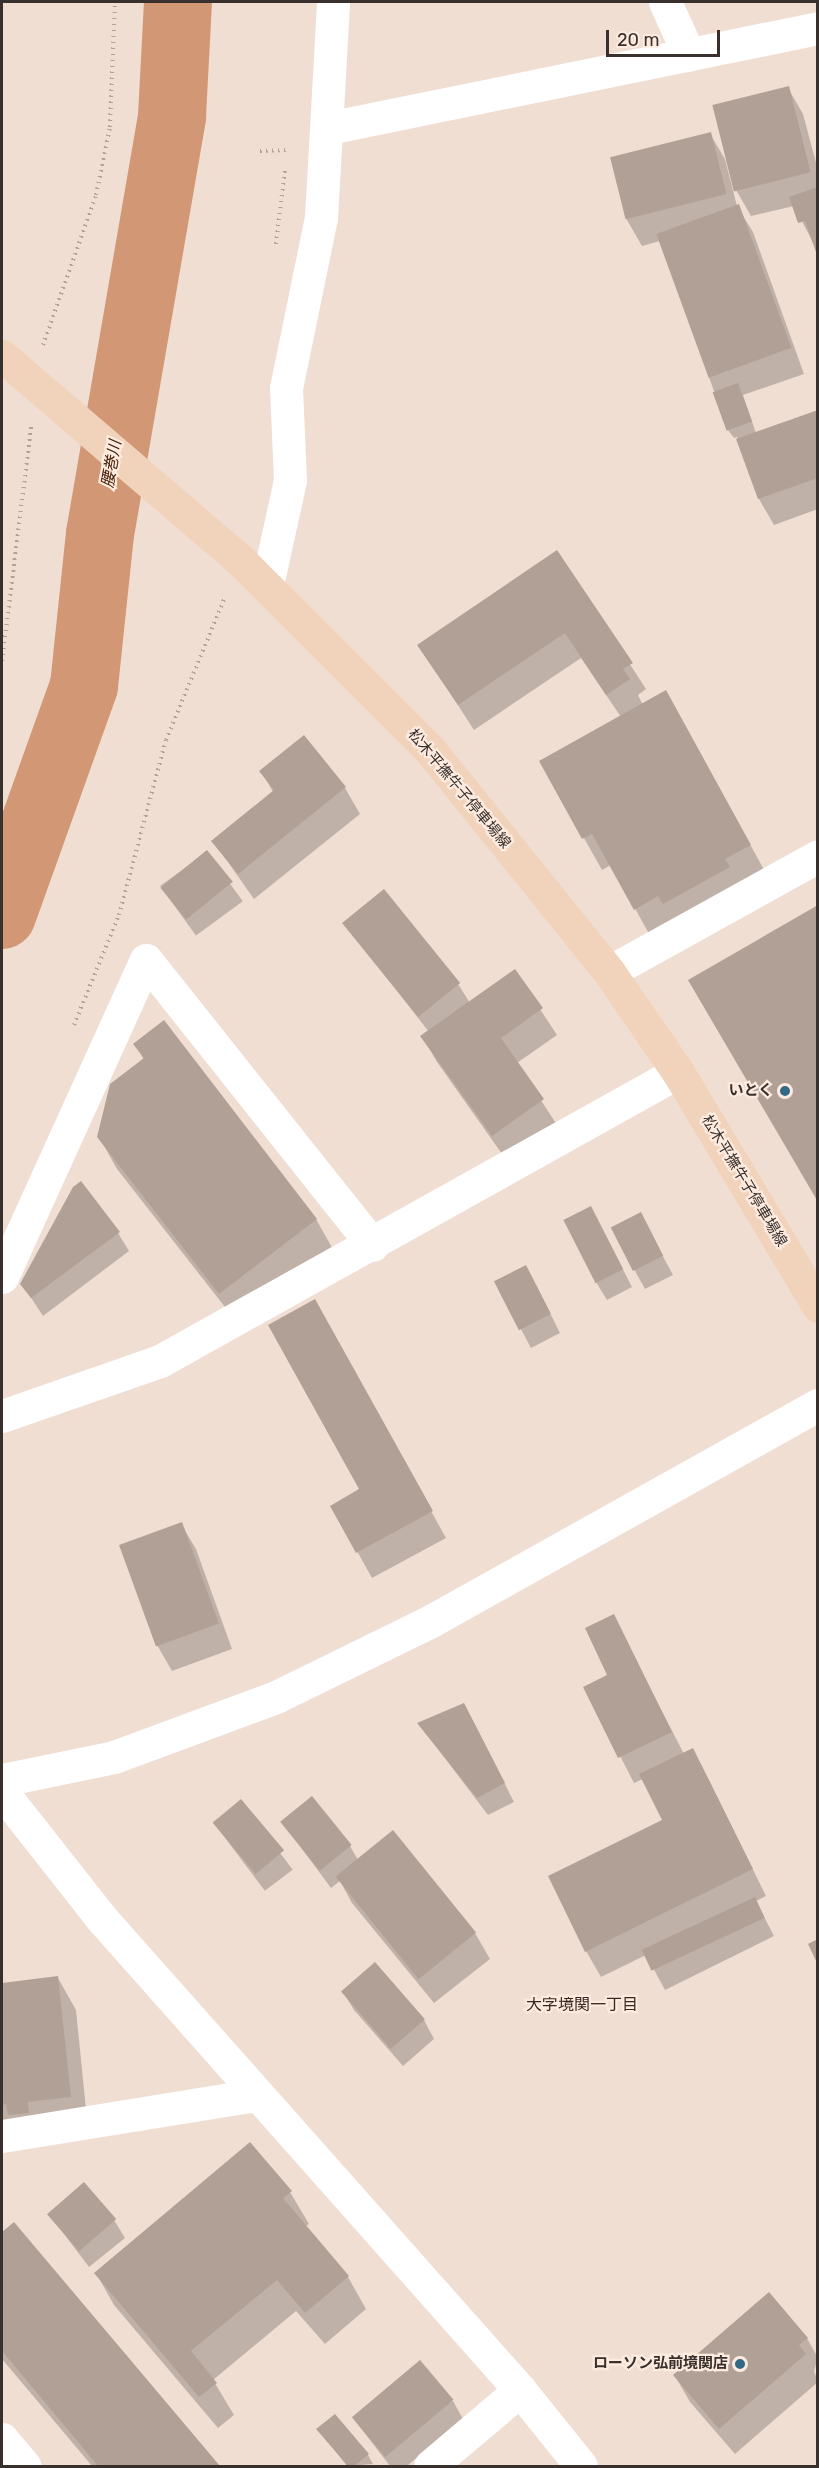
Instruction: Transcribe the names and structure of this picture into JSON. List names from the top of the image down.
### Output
{
  "streets": {
    "main road": ["松木平撫牛子停車場線"]
  },
  "districts": ["大字境関一丁目"],
  "water": ["腰巻川"],
  "places": ["いとく", "ローソン弘前境関店"],
  "scale_bar": "20 m"
}
